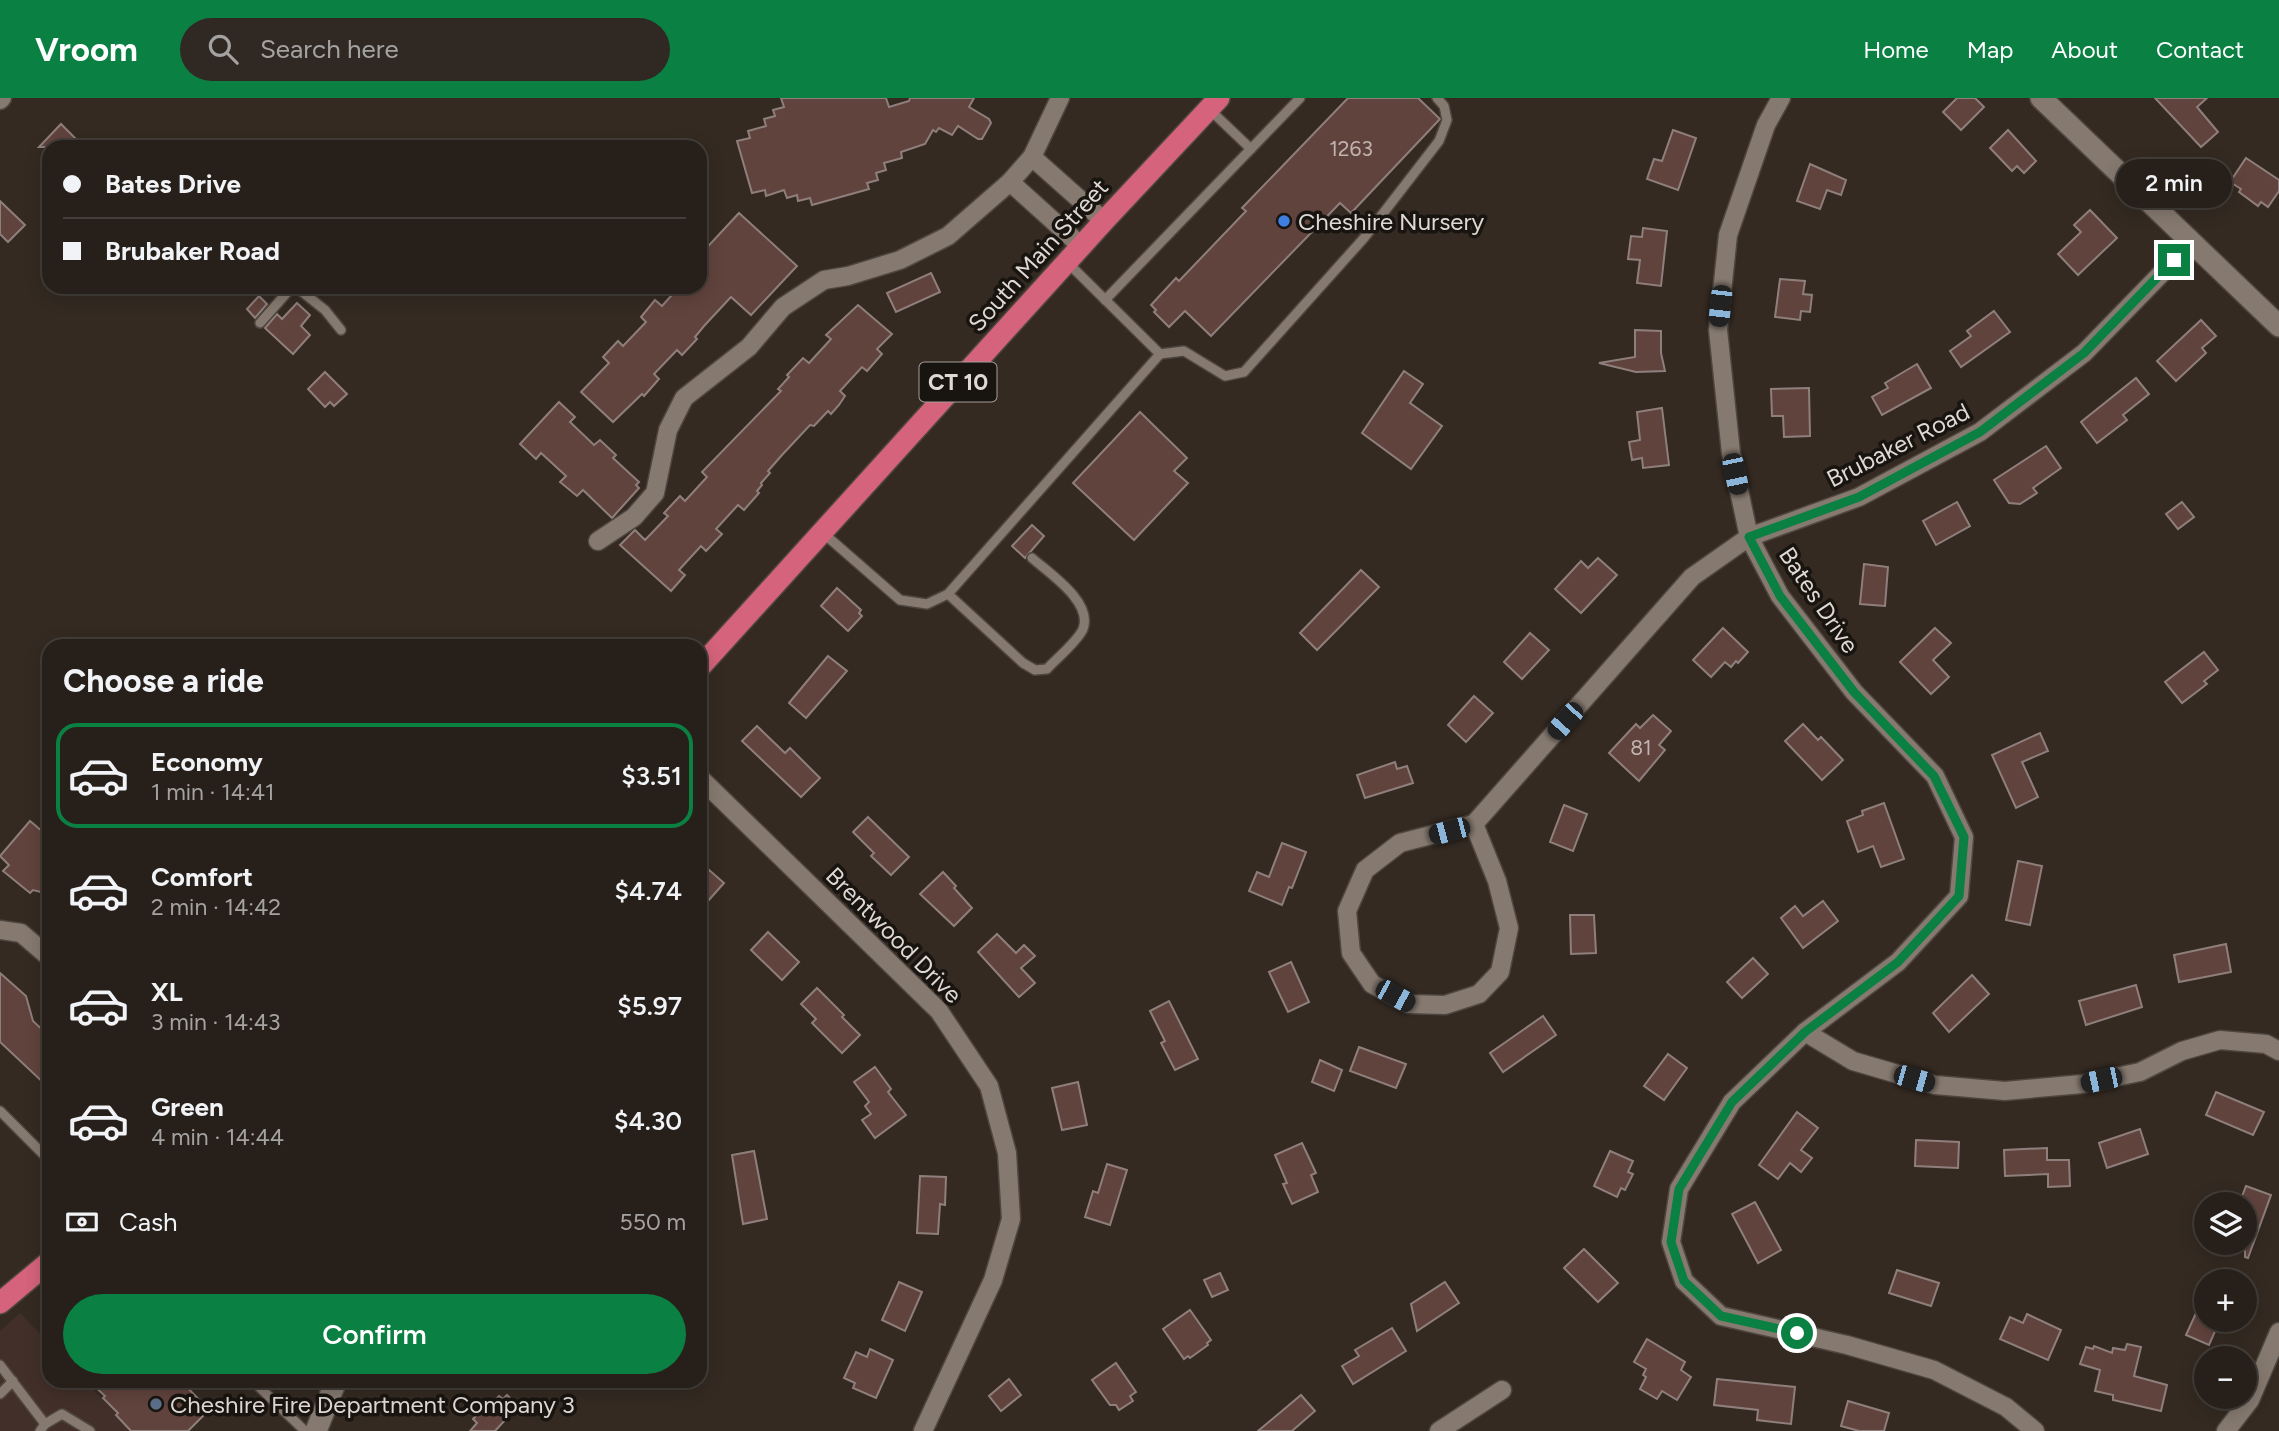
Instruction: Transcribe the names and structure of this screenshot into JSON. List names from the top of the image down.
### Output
{
  "streets": {
    "highway": ["South Main Street", "CT 10"],
    "street": ["Brubaker Road", "Bates Drive", "Brentwood Drive"]
  },
  "crossings": [
    ["Brubaker Road", "Bates Drive"]
  ],
  "places": ["Cheshire Nursery", "Cheshire Fire Department Company 3"],
  "house_numbers": ["1263", "81"],
  "page": {
    "header": "Vroom",
    "search": "Search here",
    "nav": [
      "Home",
      "Map",
      "About",
      "Contact"
    ],
    "banner": ["Bates Drive", "Brubaker Road"],
    "bubble": "2 min",
    "heading": "Choose a ride",
    "list": [
      {
        "name": "Economy",
        "note": "1 min · 14:41",
        "value": "$3.51"
      },
      {
        "name": "Comfort",
        "note": "2 min · 14:42",
        "value": "$4.74"
      },
      {
        "name": "XL",
        "note": "3 min · 14:43",
        "value": "$5.97"
      },
      {
        "name": "Green",
        "note": "4 min · 14:44",
        "value": "$4.30"
      }
    ],
    "pay": ["Cash", "550 m"],
    "map_buttons": ["+", "−"],
    "buttons": "Confirm"
  }
}
